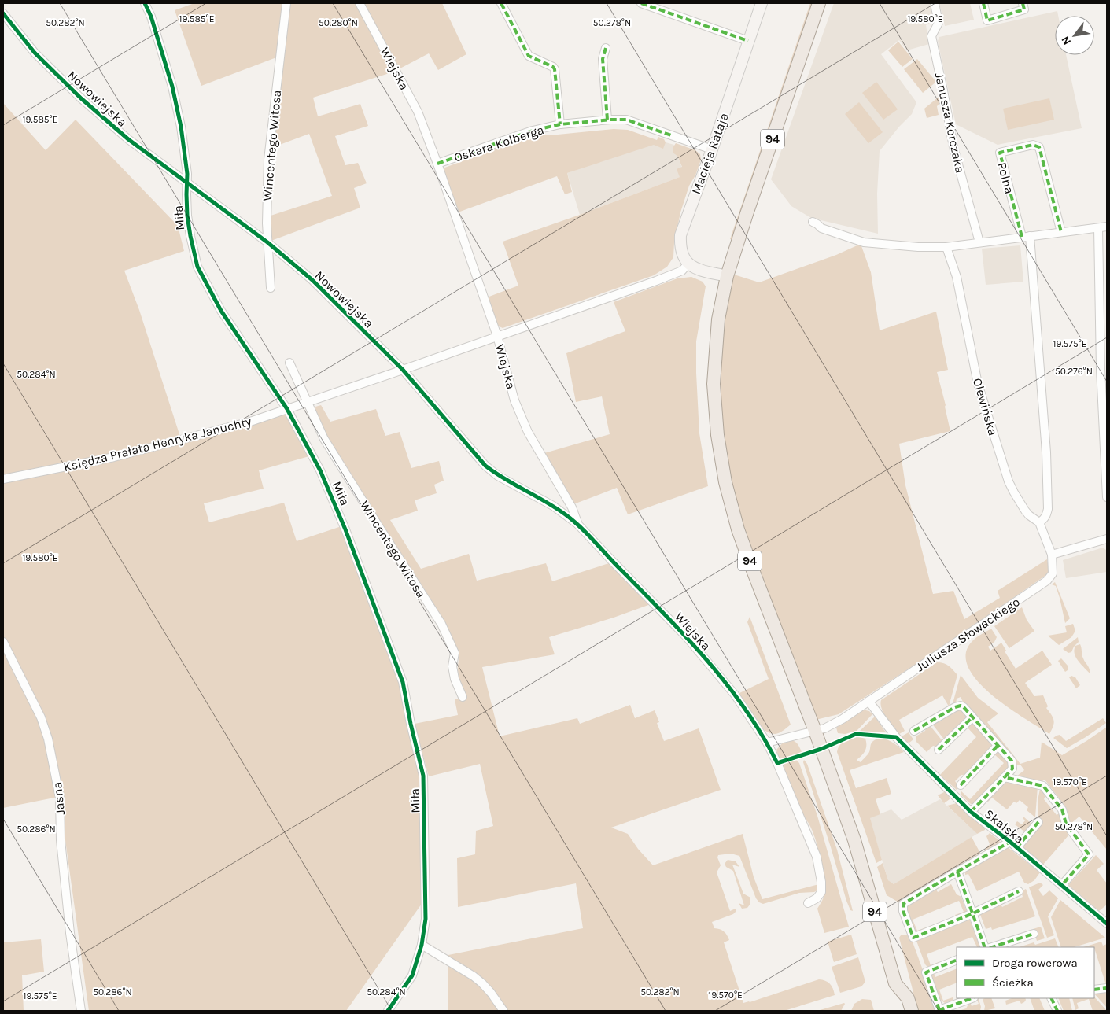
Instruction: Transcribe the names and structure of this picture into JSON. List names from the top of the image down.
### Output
{
  "streets": {
    "main road": ["94"],
    "street": [
      "Wiejska",
      "Nowowiejska",
      "Janusza Korczaka",
      "Oskara Kolberga",
      "Wincentego Witosa",
      "Macieja Rataja",
      "Polna",
      "Miła",
      "Olewińska",
      "Księdza Prałata Henryka Januchty",
      "Juliusza Słowackiego",
      "Jasna",
      "Skalska"
    ]
  },
  "crossings": [
    ["Wiejska", "Nowowiejska"],
    ["Wiejska", "Oskara Kolberga"],
    ["Nowowiejska", "Wincentego Witosa"],
    ["Nowowiejska", "Miła"],
    ["94", "Juliusza Słowackiego"],
    ["Oskara Kolberga", "Macieja Rataja"],
    ["Miła", "Księdza Prałata Henryka Januchty"],
    ["Olewińska", "Juliusza Słowackiego"],
    ["Juliusza Słowackiego", "Skalska"]
  ],
  "legend": ["Droga rowerowa", "Ścieżka"],
  "north": "bottom left",
  "coordinates": [
    "19.585°E",
    "19.580°E",
    "50.282°N",
    "50.280°N",
    "50.278°N",
    "19.575°E",
    "50.276°N",
    "50.284°N",
    "19.570°E",
    "50.286°N"
  ]
}
